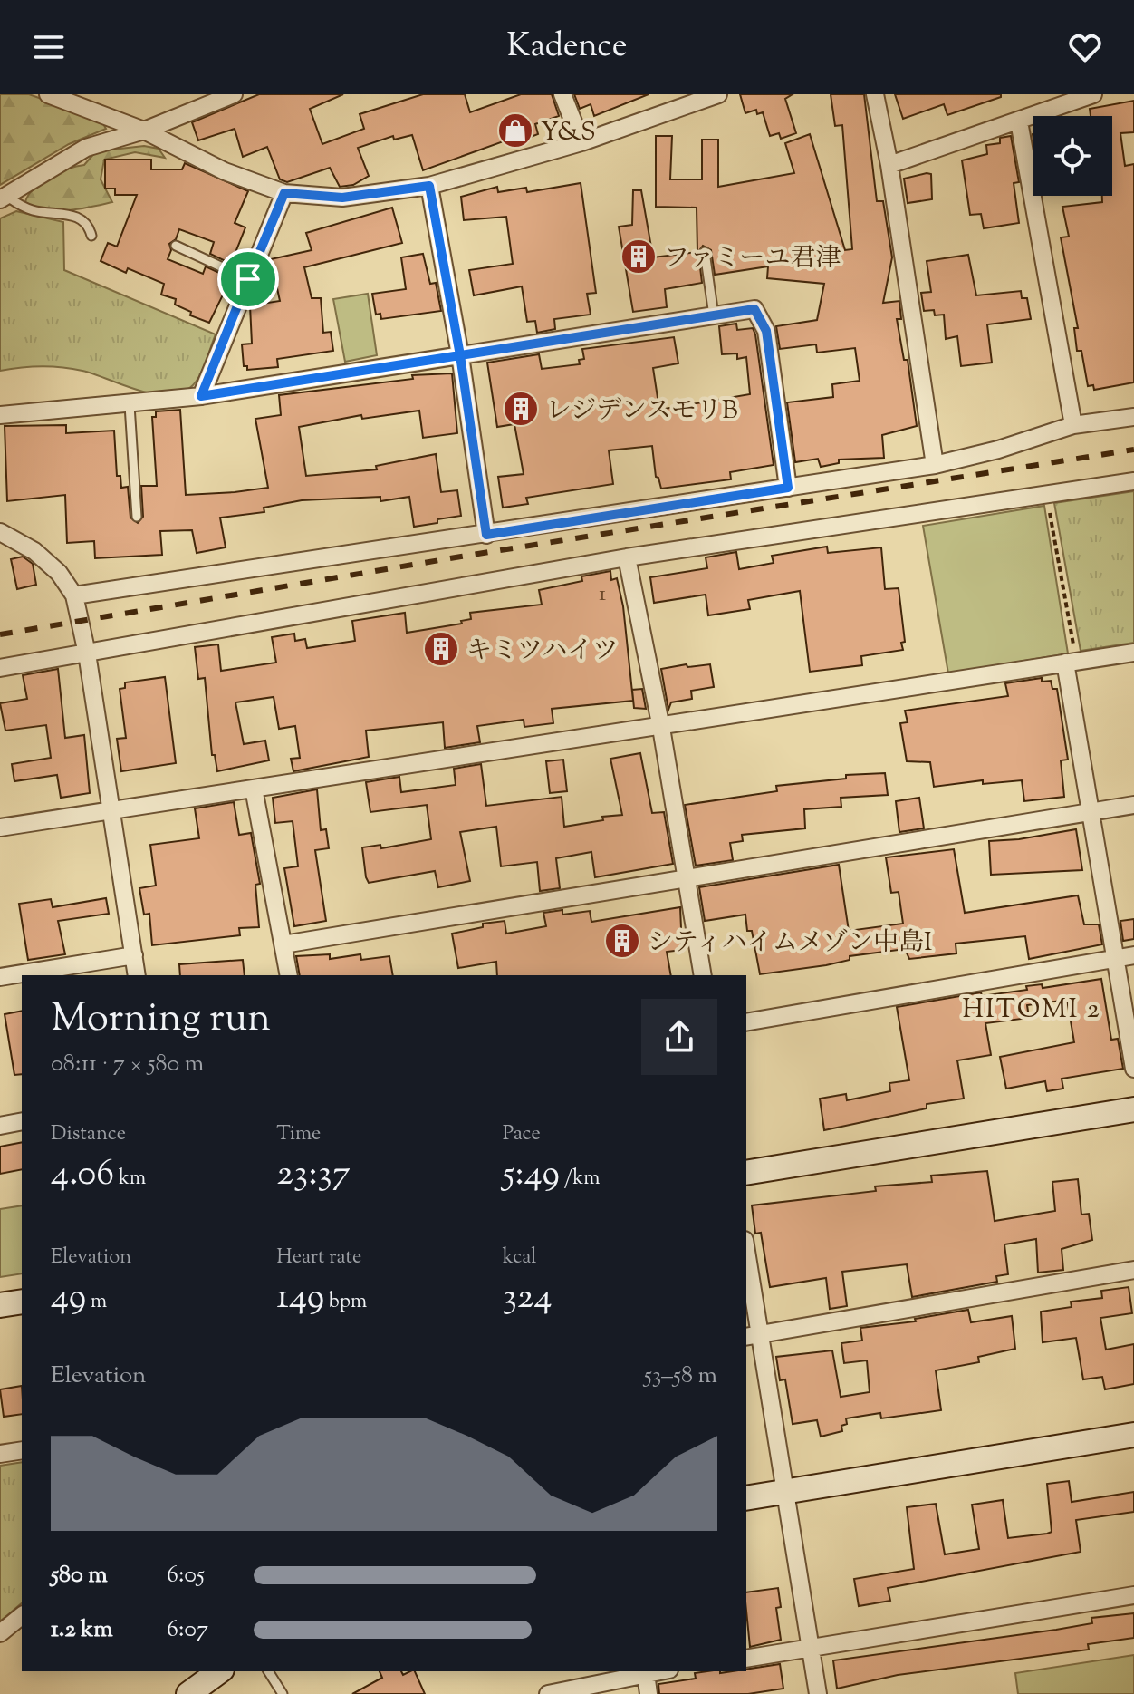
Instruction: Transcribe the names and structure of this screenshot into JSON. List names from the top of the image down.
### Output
{
  "districts": ["HITOMI 2"],
  "places": {
    "shop": ["Y&S"],
    "building": [
      "ファミーユ君津",
      "レジデンスモリB",
      "キミツハイツ",
      "シティハイムメゾン中島I"
    ]
  },
  "house_numbers": ["1"],
  "page": {
    "header": "Kadence",
    "heading": ["Morning run", "08:11 · 7 × 580 m"],
    "stats": [
      ["Distance", "4.06 km"],
      ["Time", "23:37"],
      ["Pace", "5:49 /km"],
      ["Elevation", "49 m"],
      ["Heart rate", "149 bpm"],
      ["kcal", "324"]
    ],
    "chart": ["Elevation", "53–58 m"],
    "list": [
      {
        "name": "580 m",
        "note": "6:05"
      },
      {
        "name": "1.2 km",
        "note": "6:07"
      }
    ]
  }
}
